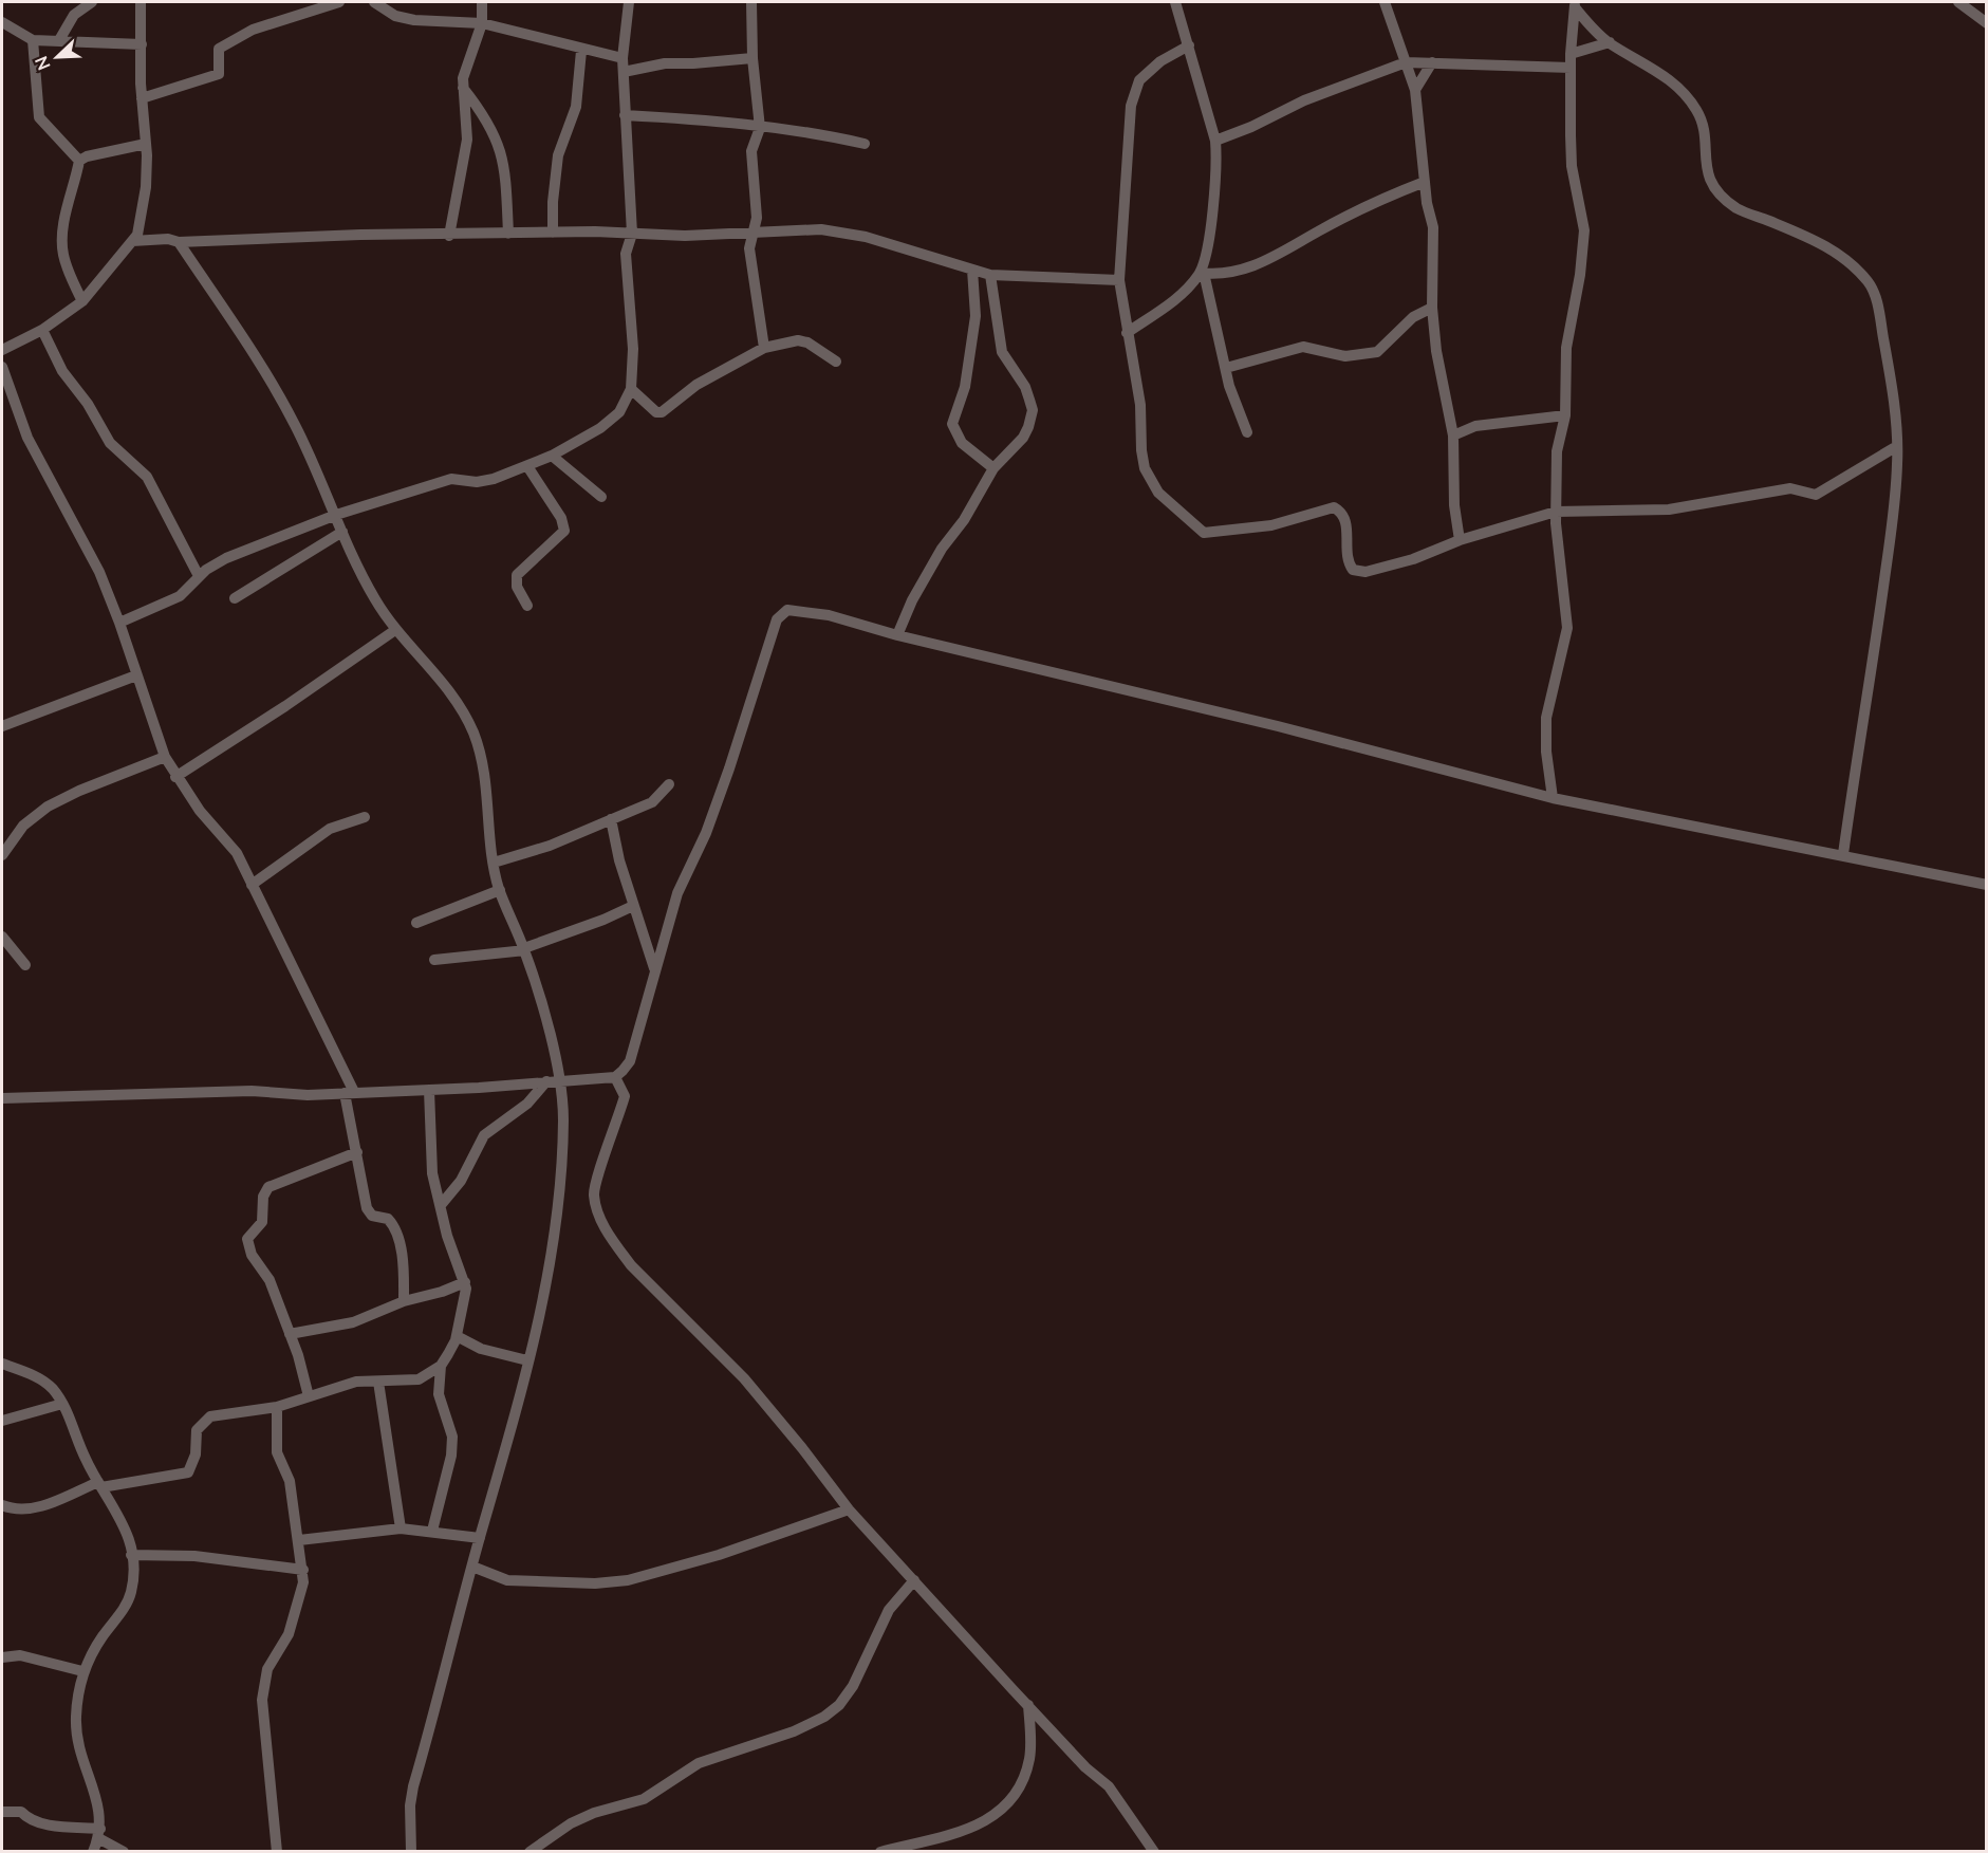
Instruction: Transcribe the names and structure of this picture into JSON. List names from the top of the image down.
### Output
{
  "north": "bottom left"
}
